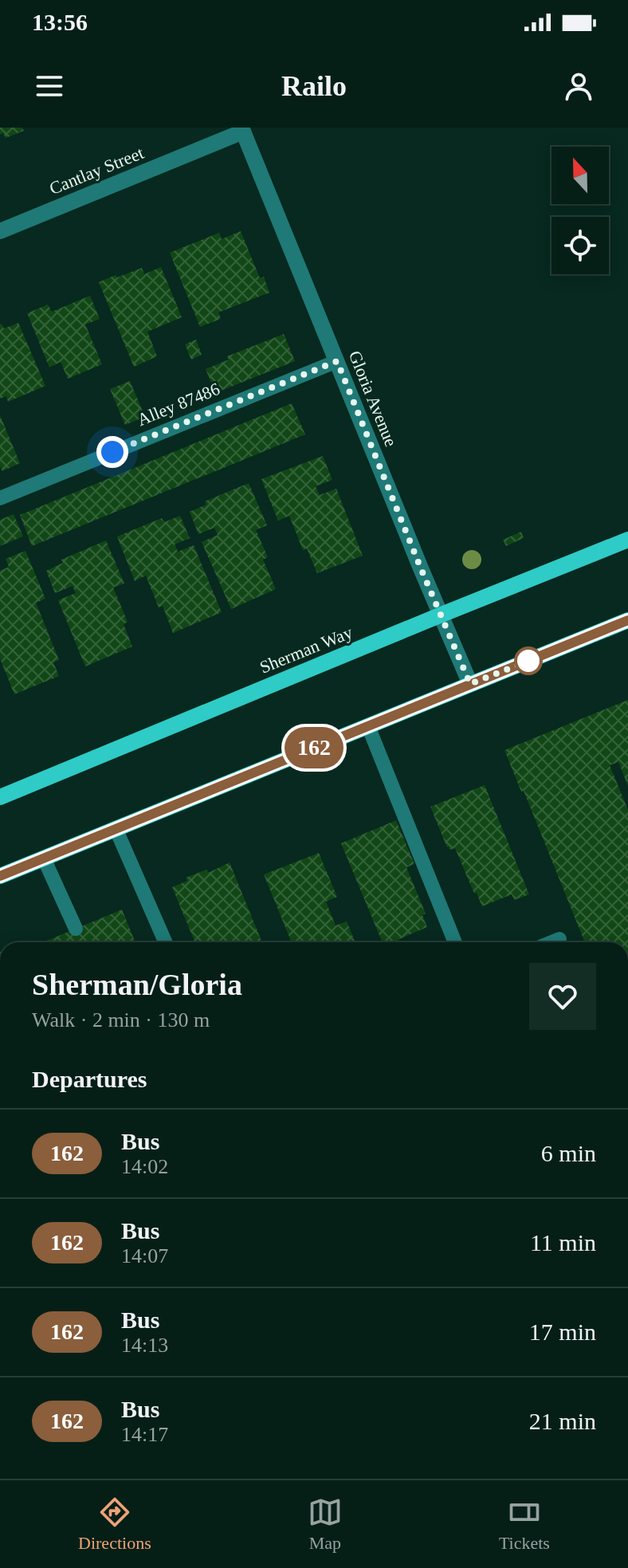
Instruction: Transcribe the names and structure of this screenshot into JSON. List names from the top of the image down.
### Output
{
  "streets": {
    "main road": ["Sherman Way"],
    "street": ["Cantlay Street", "Gloria Avenue"],
    "lane": ["Alley 87486"]
  },
  "crossings": [
    ["Cantlay Street", "Gloria Avenue"],
    ["Gloria Avenue", "Alley 87486"],
    ["Gloria Avenue", "Sherman Way"]
  ],
  "lines": ["bus line 162"],
  "north": "top",
  "page": {
    "status": "13:56",
    "header": "Railo",
    "on_map": "162",
    "heading": [
      ["Sherman/Gloria", "Walk · 2 min · 130 m"],
      "Departures"
    ],
    "list": [
      {
        "mark": "162",
        "name": "Bus",
        "note": "14:02",
        "value": "6 min"
      },
      {
        "mark": "162",
        "name": "Bus",
        "note": "14:07",
        "value": "11 min"
      },
      {
        "mark": "162",
        "name": "Bus",
        "note": "14:13",
        "value": "17 min"
      },
      {
        "mark": "162",
        "name": "Bus",
        "note": "14:17",
        "value": "21 min"
      }
    ],
    "tabs": ["Directions", "Map", "Tickets"]
  }
}
